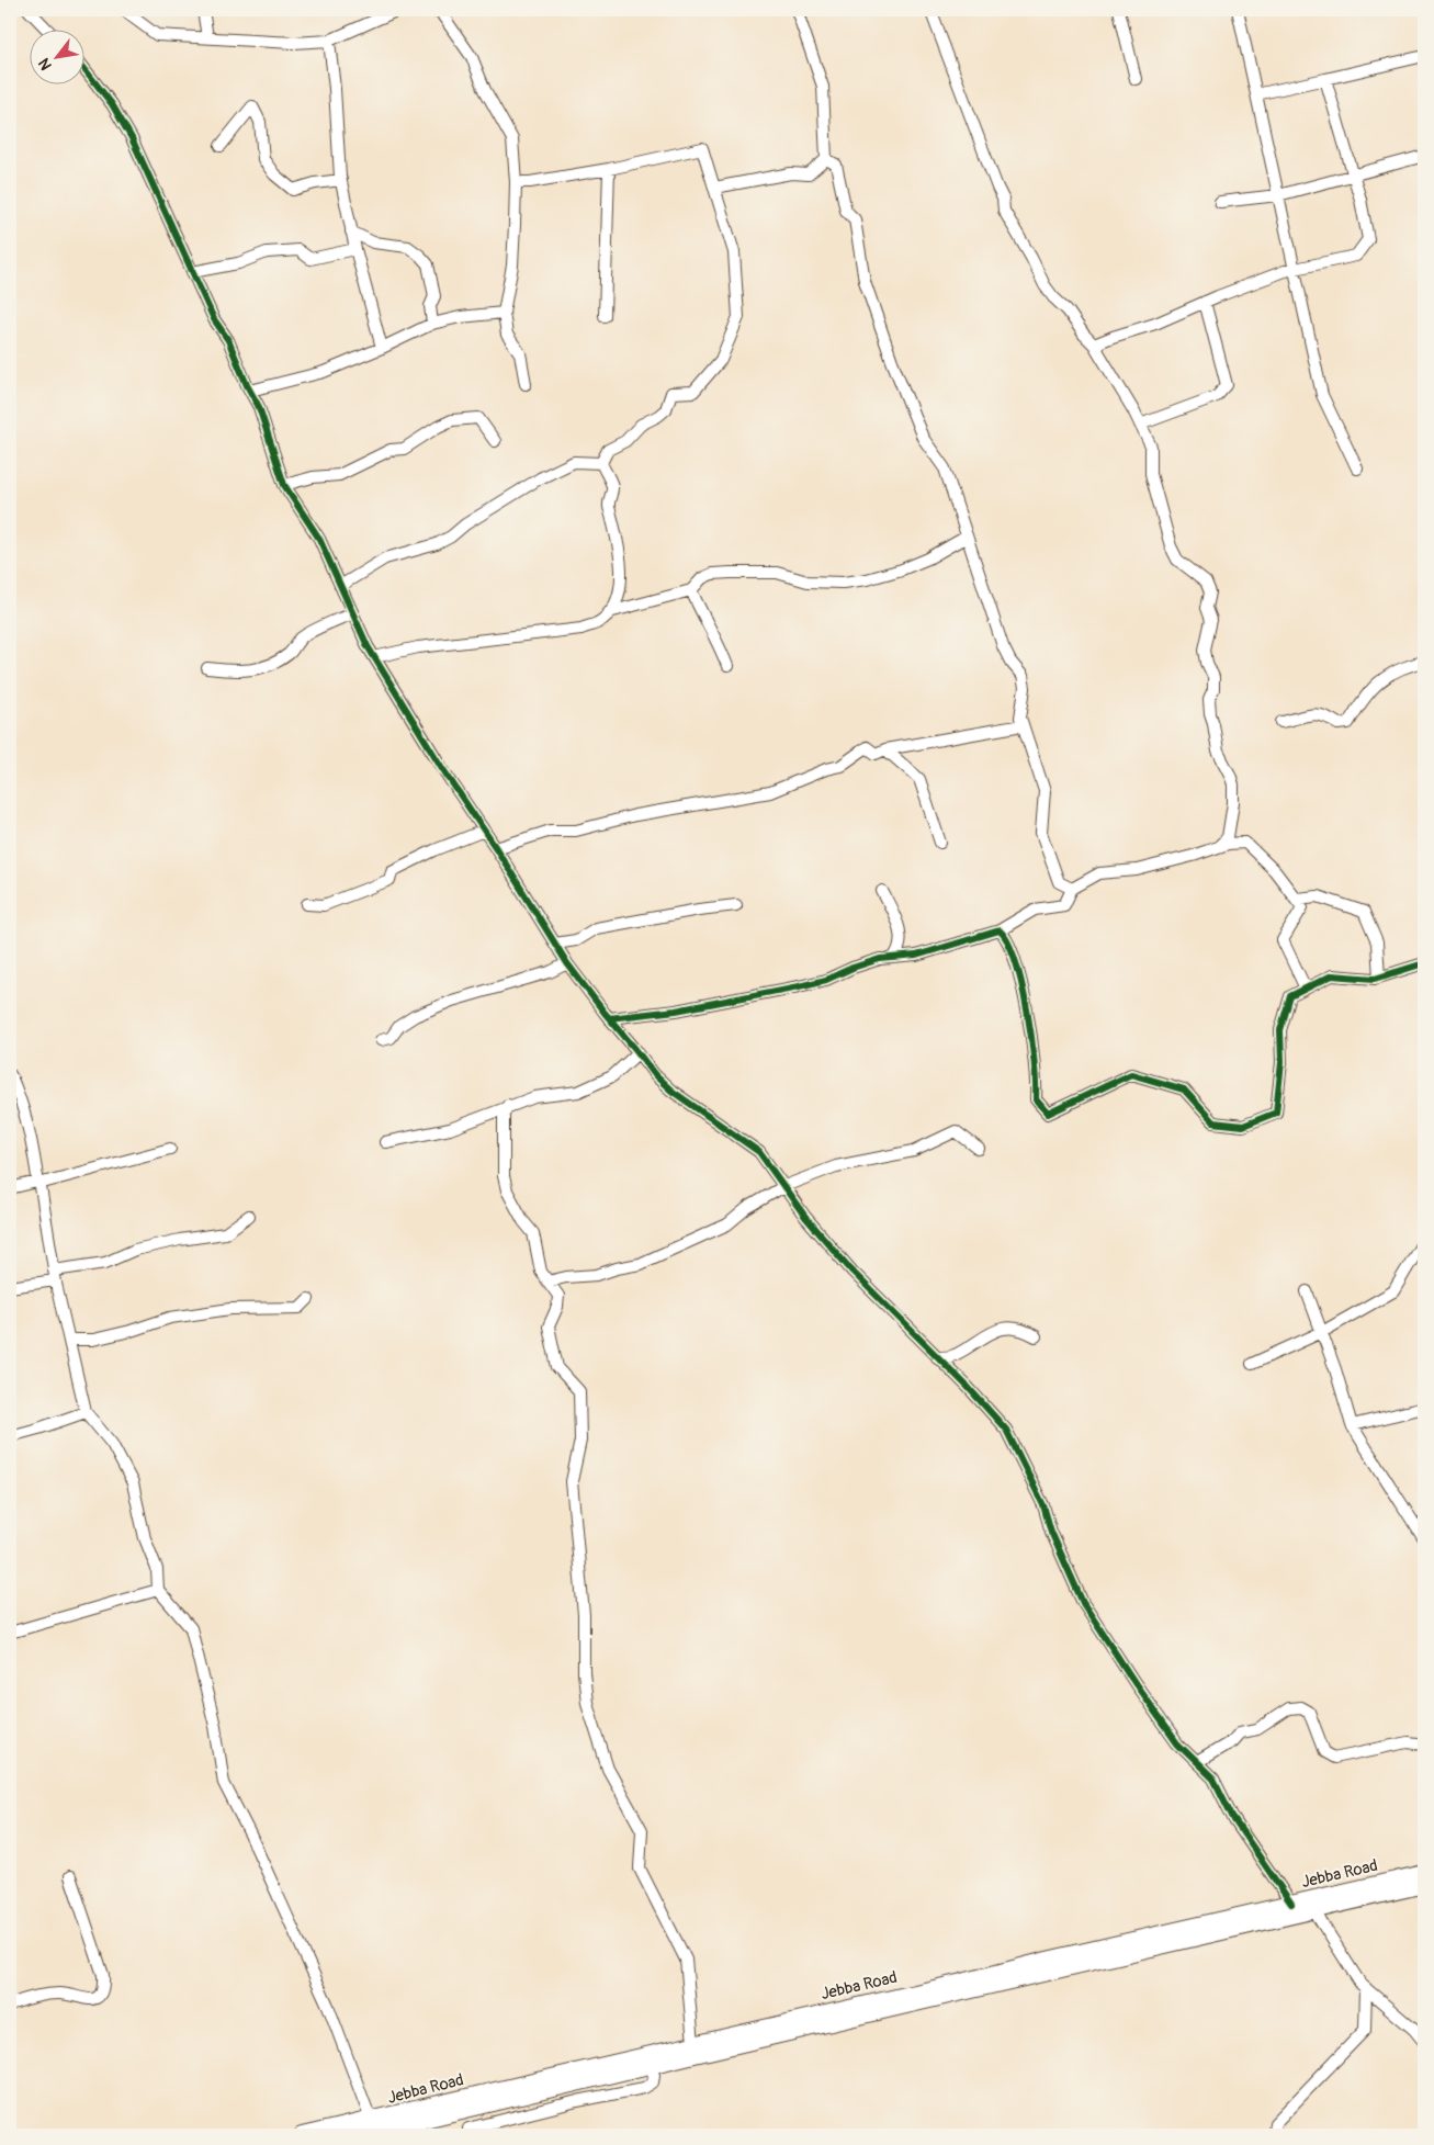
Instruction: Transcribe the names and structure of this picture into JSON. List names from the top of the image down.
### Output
{
  "streets": {
    "highway": ["Jebba Road"]
  },
  "north": "bottom left"
}
